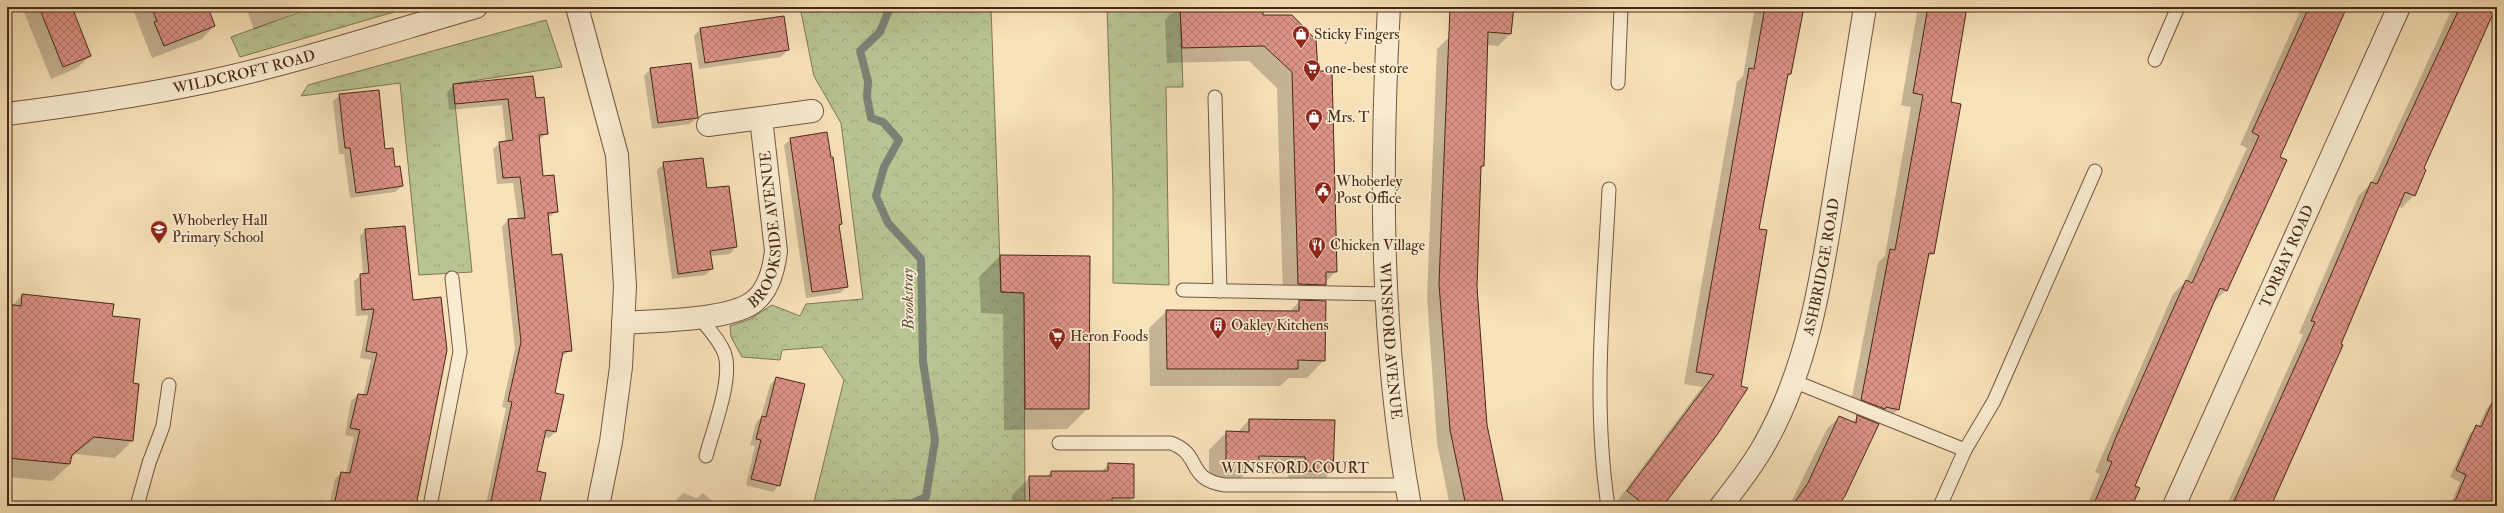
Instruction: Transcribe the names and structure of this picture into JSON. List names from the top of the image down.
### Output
{
  "streets": {
    "street": [
      "WILDCROFT ROAD",
      "BROOKSIDE AVENUE",
      "TORBAY ROAD",
      "ASHBRIDGE ROAD",
      "WINSFORD AVENUE"
    ],
    "lane": ["WINSFORD COURT"]
  },
  "crossings": [
    ["WINSFORD AVENUE", "WINSFORD COURT"]
  ],
  "water": ["Brookstray"],
  "places": {
    "shop": ["Sticky Fingers", "Mrs. T"],
    "supermarket": ["one-best store", "Heron Foods"],
    "public building": ["Whoberley Post Office"],
    "school or university": ["Whoberley Hall Primary School"],
    "restaurant": ["Chicken Village"],
    "building": ["Oakley Kitchens"]
  }
}
